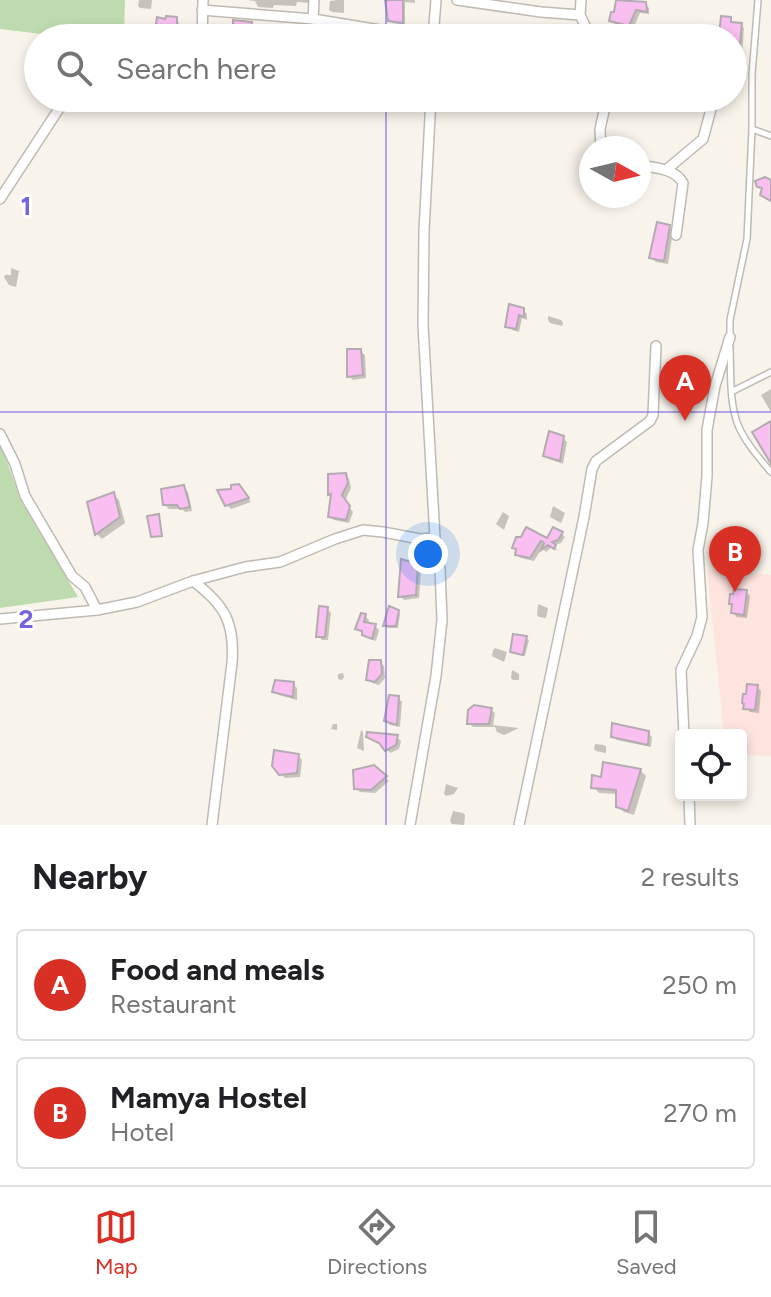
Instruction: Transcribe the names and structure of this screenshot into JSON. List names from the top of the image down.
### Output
{
  "north": "right",
  "page": {
    "search": "Search here",
    "pins": ["A", "B"],
    "heading": ["Nearby", "2 results"],
    "list": [
      {
        "mark": "A",
        "name": "Food and meals",
        "note": "Restaurant",
        "value": "250 m"
      },
      {
        "mark": "B",
        "name": "Mamya Hostel",
        "note": "Hotel",
        "value": "270 m"
      }
    ],
    "nav": ["Map", "Directions", "Saved"]
  },
  "grid": {
    "rows": ["1", "2"]
  }
}
